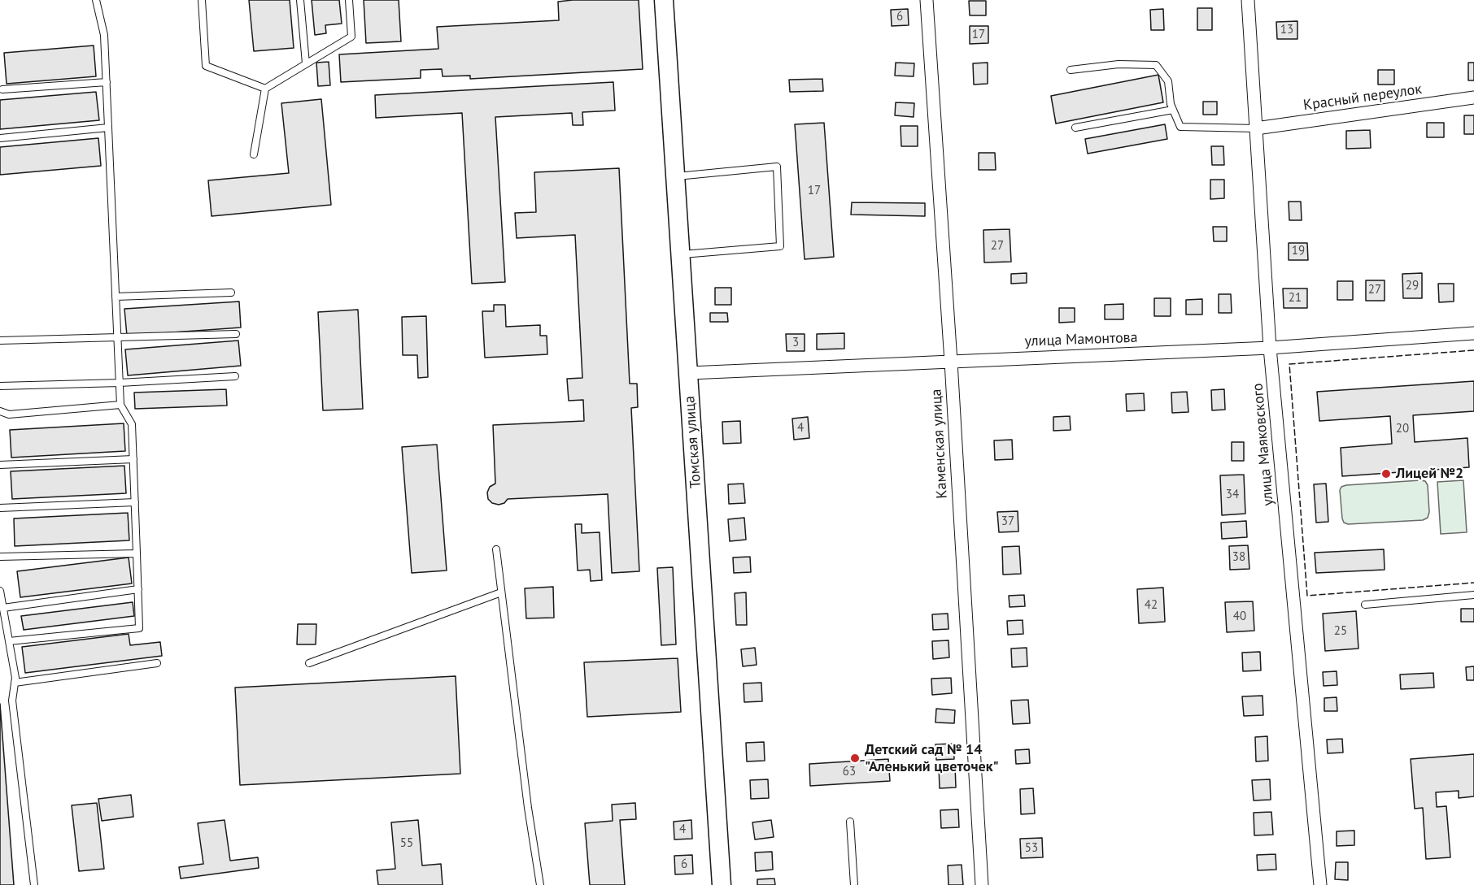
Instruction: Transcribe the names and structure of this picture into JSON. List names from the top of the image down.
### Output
{
  "streets": {
    "main road": ["Томская улица"],
    "street": [
      "Красный переулок",
      "улица Мамонтова",
      "Каменская улица",
      "улица Маяковского"
    ]
  },
  "crossings": [
    ["Красный переулок", "улица Маяковского"],
    ["улица Мамонтова", "Томская улица"],
    ["улица Мамонтова", "Каменская улица"],
    ["улица Мамонтова", "улица Маяковского"]
  ],
  "places": ["Лицей №2", "Детский сад № 14 \"Аленький цветочек\""],
  "house_numbers": [
    "6",
    "13",
    "17",
    "17",
    "27",
    "19",
    "29",
    "27",
    "21",
    "3",
    "4",
    "20",
    "34",
    "37",
    "38",
    "42",
    "40",
    "25",
    "63",
    "4",
    "55",
    "53",
    "6"
  ]
}
